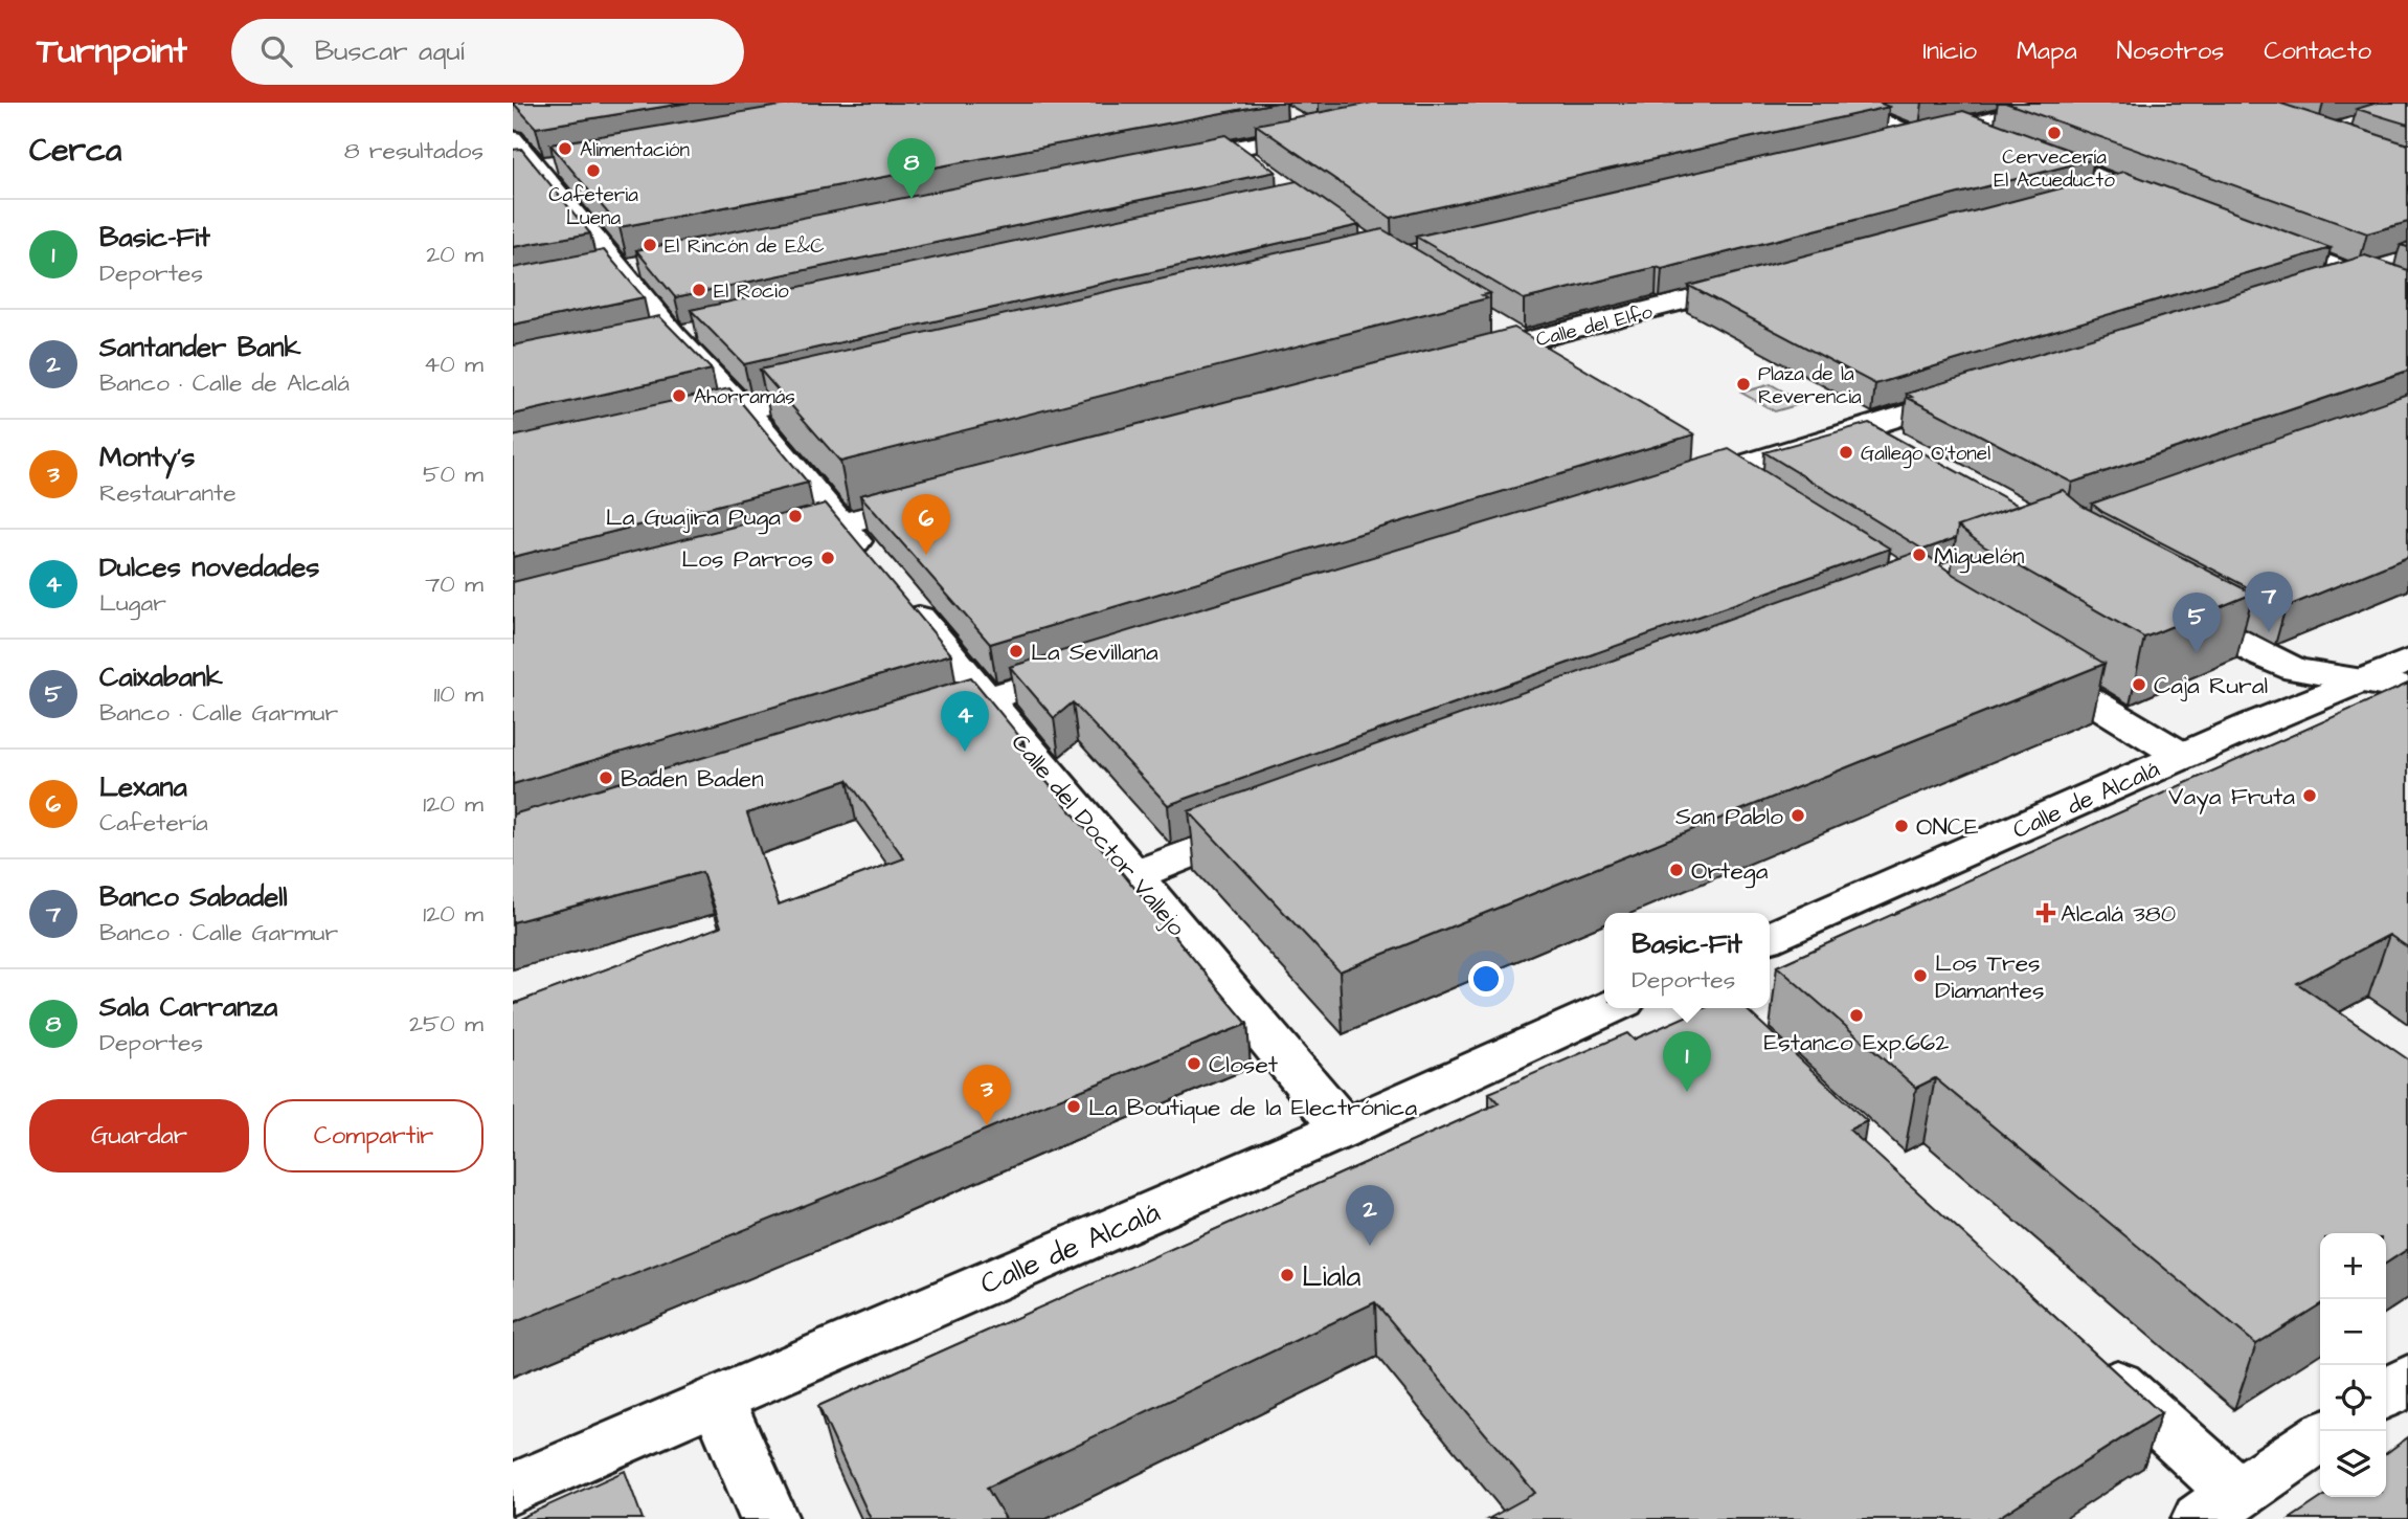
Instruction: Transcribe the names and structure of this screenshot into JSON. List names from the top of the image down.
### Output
{
  "streets": {
    "street": ["Calle del Elfo", "Calle de Alcalá", "Calle del Doctor Vallejo"]
  },
  "crossings": [
    ["Calle de Alcalá", "Calle del Doctor Vallejo"]
  ],
  "places": {
    "other": [
      "Cervecería El Acueducto",
      "Alimentación",
      "Cafeteria Luena",
      "El Rincón de E&C",
      "El Rocio",
      "Plaza de la Reverencia",
      "Ahorramás",
      "Gallego O'tonel",
      "La Guajira Puga",
      "Miguelón",
      "Los Parros",
      "La Sevillana",
      "Caja Rural",
      "Baden Baden",
      "Vaya Fruta",
      "San Pablo",
      "ONCE",
      "Ortega",
      "Los Tres Diamantes",
      "Estanco Exp.662",
      "Closet",
      "La Boutique de la Electrónica",
      "Liala"
    ],
    "health": ["Alcalá 380"]
  },
  "page": {
    "header": "Turnpoint",
    "search": "Buscar aquí",
    "nav": [
      "Inicio",
      "Mapa",
      "Nosotros",
      "Contacto"
    ],
    "heading": ["Cerca", "8 resultados"],
    "pins": [
      "8",
      "6",
      "7",
      "5",
      "4",
      "1",
      "3",
      "2"
    ],
    "list": [
      {
        "mark": "1",
        "name": "Basic-Fit",
        "note": "Deportes",
        "value": "20 m"
      },
      {
        "mark": "2",
        "name": "Santander Bank",
        "note": "Banco · Calle de Alcalá",
        "value": "40 m"
      },
      {
        "mark": "3",
        "name": "Monty's",
        "note": "Restaurante",
        "value": "50 m"
      },
      {
        "mark": "4",
        "name": "Dulces novedades",
        "note": "Lugar",
        "value": "70 m"
      },
      {
        "mark": "5",
        "name": "Caixabank",
        "note": "Banco · Calle Garmur",
        "value": "110 m"
      },
      {
        "mark": "6",
        "name": "Lexana",
        "note": "Cafetería",
        "value": "120 m"
      },
      {
        "mark": "7",
        "name": "Banco Sabadell",
        "note": "Banco · Calle Garmur",
        "value": "120 m"
      },
      {
        "mark": "8",
        "name": "Sala Carranza",
        "note": "Deportes",
        "value": "250 m"
      }
    ],
    "popup": ["Basic-Fit", "Deportes"],
    "buttons": ["Guardar", "Compartir"],
    "map_buttons": ["+", "−"]
  }
}
